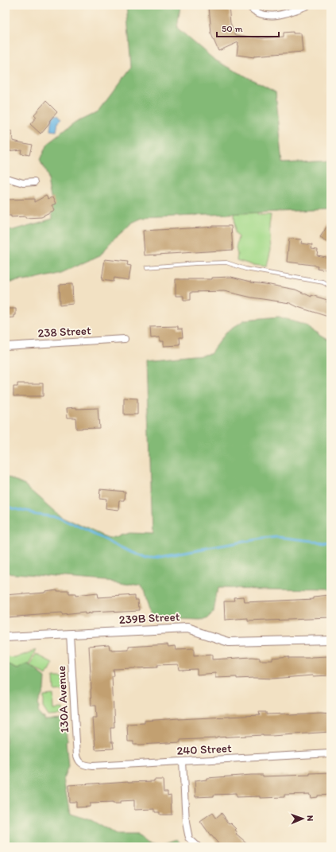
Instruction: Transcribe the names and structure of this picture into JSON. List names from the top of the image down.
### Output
{
  "streets": {
    "street": [
      "238 Street",
      "239B Street",
      "130A Avenue",
      "240 Street"
    ]
  },
  "crossings": [
    ["239B Street", "130A Avenue"],
    ["130A Avenue", "240 Street"]
  ],
  "scale_bar": "50 m",
  "north": "right"
}
